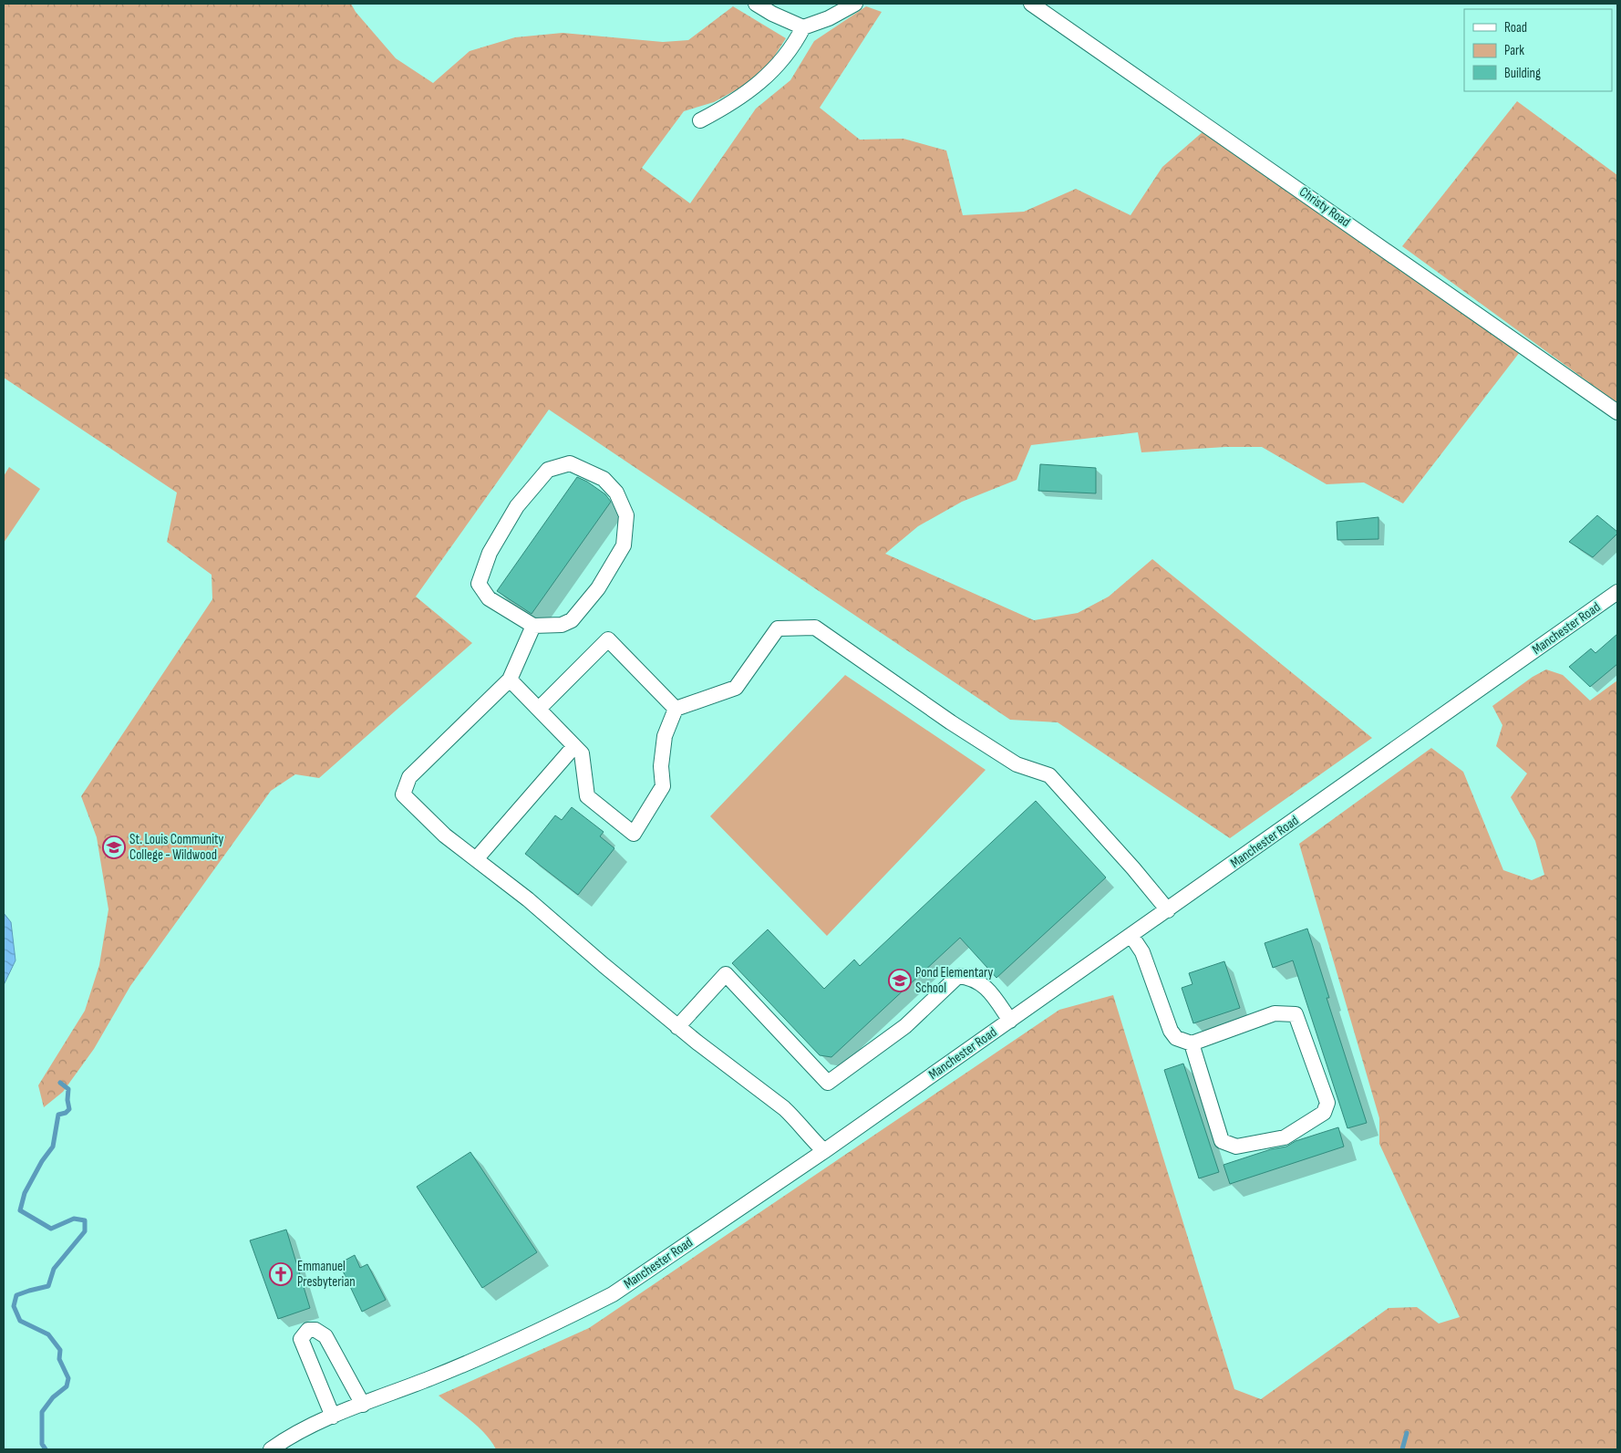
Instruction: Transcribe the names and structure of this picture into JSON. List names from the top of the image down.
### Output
{
  "streets": {
    "street": ["Christy Road", "Manchester Road"]
  },
  "places": {
    "school or university": ["St. Louis Community College - Wildwood", "Pond Elementary School"],
    "church": ["Emmanuel Presbyterian"]
  },
  "legend": ["Road", "Park", "Building"]
}
